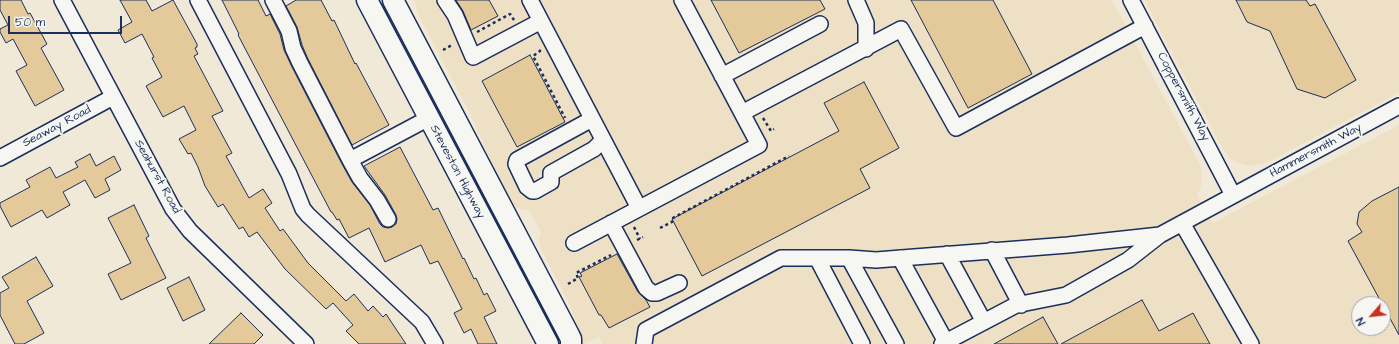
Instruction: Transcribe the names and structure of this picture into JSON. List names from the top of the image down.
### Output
{
  "streets": {
    "main road": ["Steveston Highway"],
    "street": [
      "Coppersmith Way",
      "Seaway Road",
      "Hammersmith Way",
      "Seahurst Road"
    ]
  },
  "crossings": [
    ["Coppersmith Way", "Hammersmith Way"],
    ["Seaway Road", "Seahurst Road"]
  ],
  "scale_bar": "50 m",
  "north": "bottom left"
}
